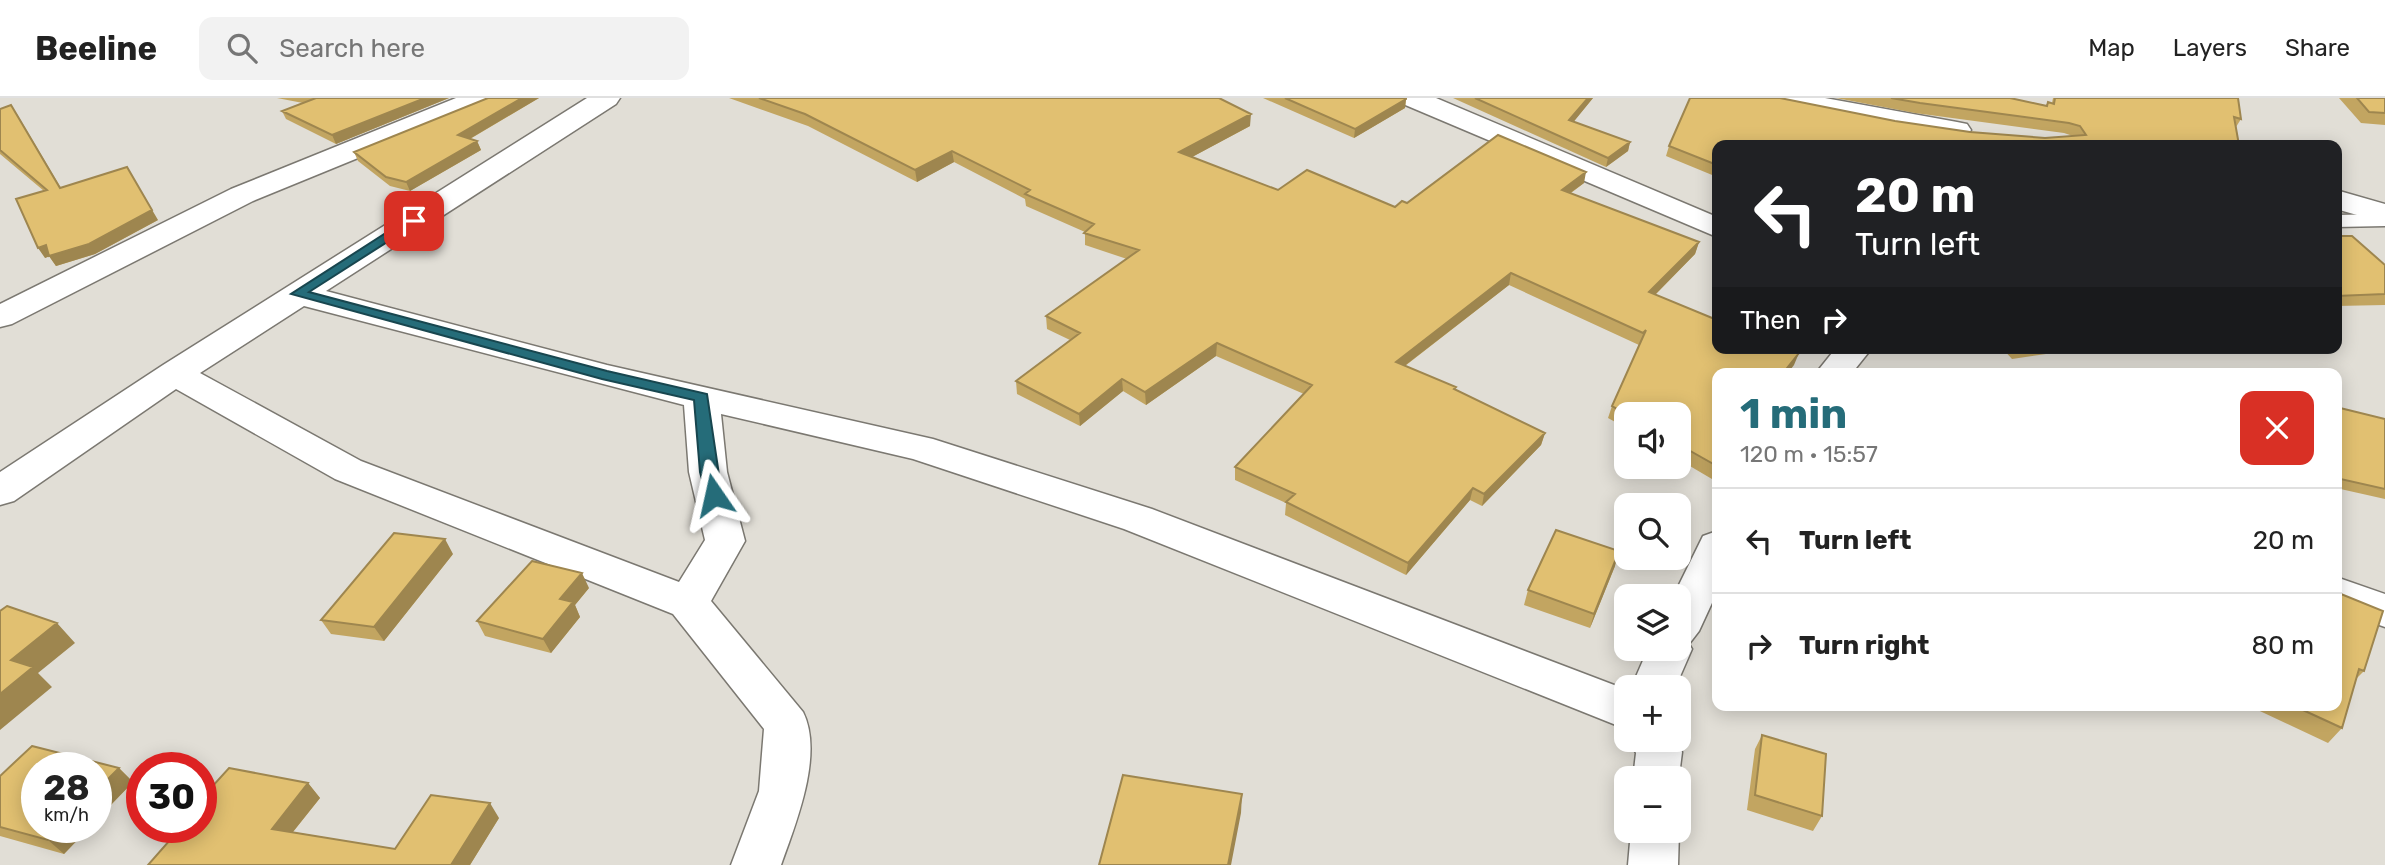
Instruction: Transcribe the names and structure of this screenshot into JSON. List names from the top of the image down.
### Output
{
  "page": {
    "header": "Beeline",
    "search": "Search here",
    "nav": ["Map", "Layers", "Share"],
    "turn": ["20 m", "Turn left"],
    "then": "Then",
    "heading": ["1 min", "120 m · 15:57"],
    "map_buttons": ["+", "−"],
    "list": [
      {
        "name": "Turn left",
        "value": "20 m"
      },
      {
        "name": "Turn right",
        "value": "80 m"
      }
    ],
    "speed": "28 km/h",
    "limit": "30"
  }
}
